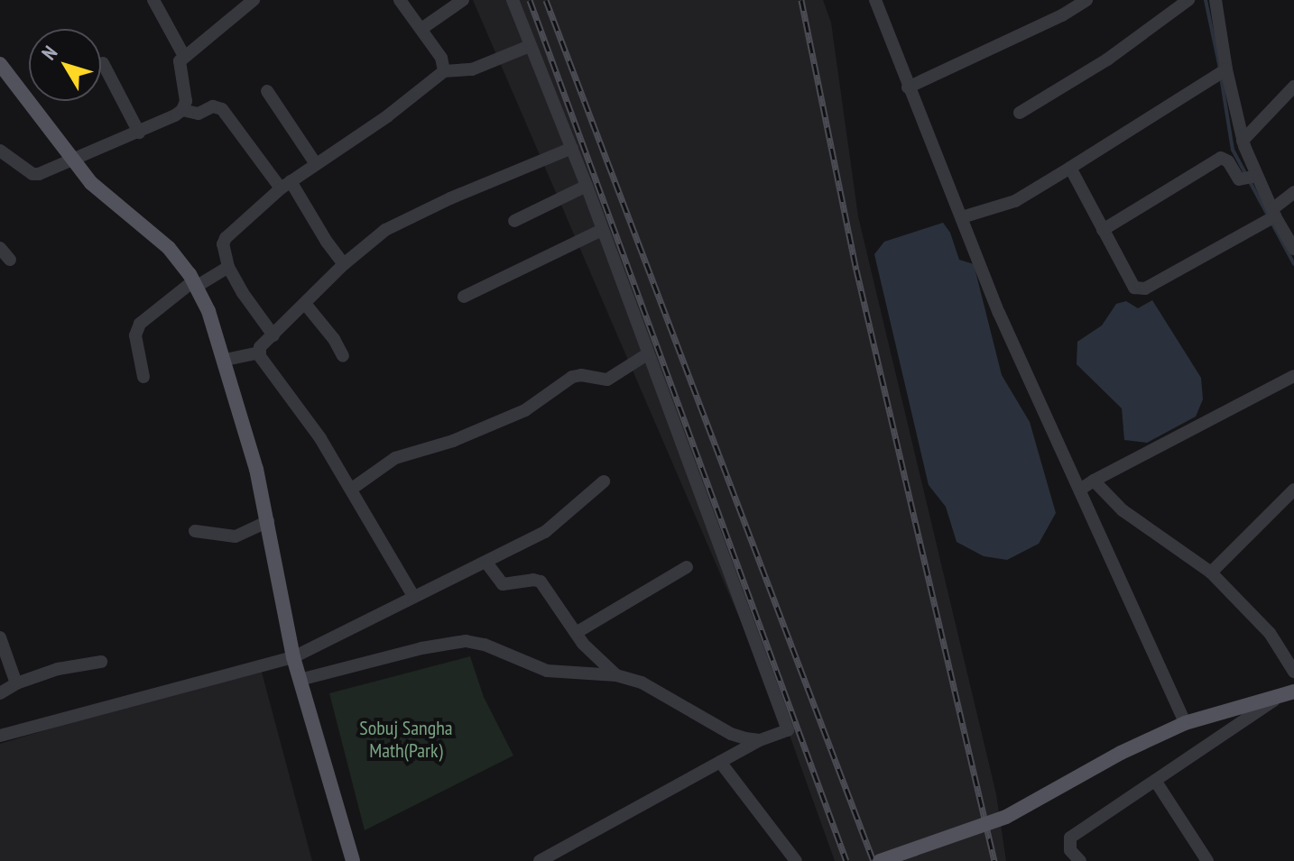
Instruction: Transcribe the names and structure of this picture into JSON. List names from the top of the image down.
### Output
{
  "parks": ["Sobuj Sangha Math(Park)"],
  "north": "top left"
}
